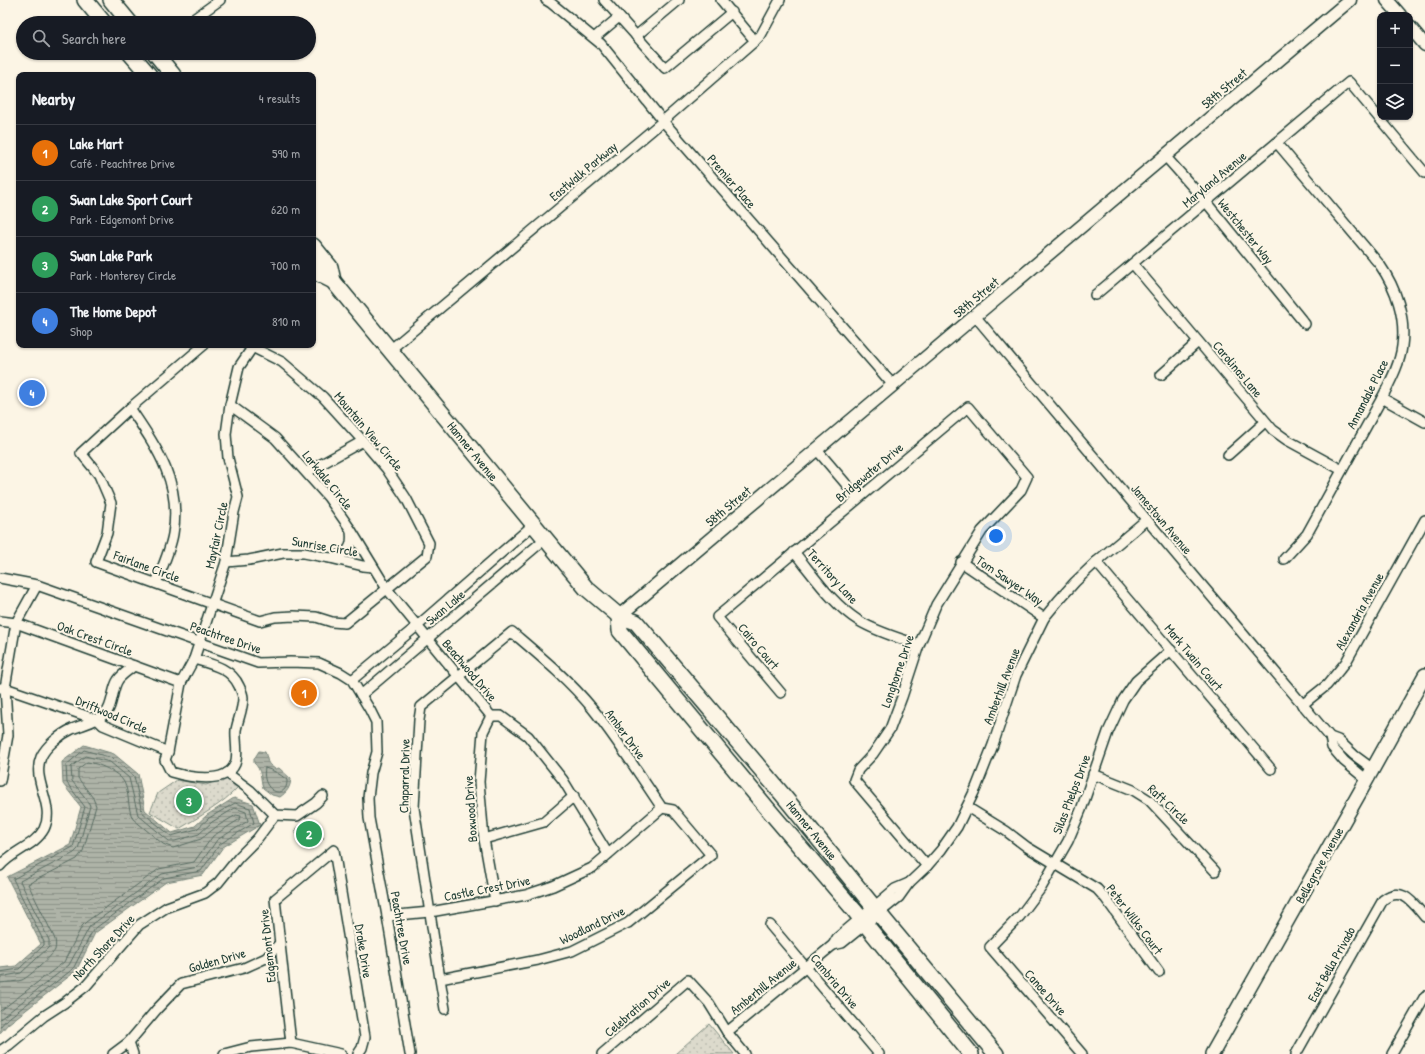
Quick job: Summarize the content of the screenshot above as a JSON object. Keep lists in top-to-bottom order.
{
  "streets": {
    "main road": ["Hamner Avenue", "Bellegrave Avenue"],
    "street": [
      "58th Street",
      "EastWalk Parkway",
      "Maryland Avenue",
      "Premier Place",
      "Westchester Way",
      "Carolinas Lane",
      "Annandale Place",
      "Mountain View Circle",
      "Bridgewater Drive",
      "Larkdale Circle",
      "Jamestown Avenue",
      "Mayfair Circle",
      "Sunrise Circle",
      "Fairlane Circle",
      "Territory Lane",
      "Tom Sawyer Way",
      "Swan Lake",
      "Alexandria Avenue",
      "Peachtree Drive",
      "Oak Crest Circle",
      "Cairo Court",
      "Mark Twain Court",
      "Beachwood Drive",
      "Longhorne Drive",
      "Amberhill Avenue",
      "Driftwood Circle",
      "Amber Drive",
      "Chaparral Drive",
      "Silas Phelps Drive",
      "Raft Circle",
      "Boxwood Drive",
      "Castle Crest Drive",
      "Peter Wilks Court",
      "Woodland Drive",
      "Edgemont Drive",
      "North Shore Drive",
      "Drake Drive",
      "Golden Drive",
      "East Bella Privado",
      "Cambria Drive",
      "Canoe Drive",
      "Celebration Drive"
    ]
  },
  "crossings": [
    ["58th Street", "Premier Place"],
    ["58th Street", "Westchester Way"],
    ["58th Street", "Hamner Avenue"],
    ["58th Street", "Jamestown Avenue"],
    ["EastWalk Parkway", "Premier Place"],
    ["EastWalk Parkway", "Hamner Avenue"],
    ["Maryland Avenue", "Westchester Way"],
    ["Maryland Avenue", "Carolinas Lane"],
    ["Maryland Avenue", "Annandale Place"],
    ["Carolinas Lane", "Annandale Place"],
    ["Mountain View Circle", "Larkdale Circle"],
    ["Mountain View Circle", "Mayfair Circle"],
    ["Mountain View Circle", "Fairlane Circle"],
    ["Mountain View Circle", "Beachwood Drive"],
    ["Hamner Avenue", "Swan Lake"],
    ["Hamner Avenue", "Amberhill Avenue"],
    ["Bridgewater Drive", "Territory Lane"],
    ["Bridgewater Drive", "Cairo Court"],
    ["Bridgewater Drive", "Longhorne Drive"],
    ["Larkdale Circle", "Mayfair Circle"],
    ["Larkdale Circle", "Sunrise Circle"],
    ["Larkdale Circle", "Beachwood Drive"],
    ["Jamestown Avenue", "Alexandria Avenue"],
    ["Jamestown Avenue", "Amberhill Avenue"],
    ["Jamestown Avenue", "Bellegrave Avenue"],
    ["Mayfair Circle", "Sunrise Circle"],
    ["Mayfair Circle", "Fairlane Circle"],
    ["Mayfair Circle", "Peachtree Drive"],
    ["Mayfair Circle", "Oak Crest Circle"],
    ["Mayfair Circle", "Driftwood Circle"],
    ["Territory Lane", "Longhorne Drive"],
    ["Tom Sawyer Way", "Longhorne Drive"],
    ["Tom Sawyer Way", "Amberhill Avenue"],
    ["Swan Lake", "Peachtree Drive"],
    ["Swan Lake", "Beachwood Drive"],
    ["Peachtree Drive", "Castle Crest Drive"],
    ["Mark Twain Court", "Amberhill Avenue"],
    ["Mark Twain Court", "Silas Phelps Drive"],
    ["Beachwood Drive", "Chaparral Drive"],
    ["Beachwood Drive", "Boxwood Drive"],
    ["Beachwood Drive", "Castle Crest Drive"],
    ["Longhorne Drive", "Amberhill Avenue"],
    ["Amberhill Avenue", "Peter Wilks Court"],
    ["Amberhill Avenue", "Cambria Drive"],
    ["Amberhill Avenue", "Celebration Drive"],
    ["Amber Drive", "Chaparral Drive"],
    ["Amber Drive", "Castle Crest Drive"],
    ["Amber Drive", "Woodland Drive"],
    ["Chaparral Drive", "Castle Crest Drive"],
    ["Chaparral Drive", "Woodland Drive"],
    ["Silas Phelps Drive", "Raft Circle"],
    ["Silas Phelps Drive", "Peter Wilks Court"],
    ["Silas Phelps Drive", "Canoe Drive"],
    ["Boxwood Drive", "Castle Crest Drive"],
    ["Edgemont Drive", "Drake Drive"],
    ["Edgemont Drive", "Golden Drive"]
  ],
  "page": {
    "map_buttons": ["+", "−"],
    "search": "Search here",
    "heading": ["Nearby", "4 results"],
    "list": [
      {
        "mark": "1",
        "name": "Lake Mart",
        "note": "Café · Peachtree Drive",
        "value": "590 m"
      },
      {
        "mark": "2",
        "name": "Swan Lake Sport Court",
        "note": "Park · Edgemont Drive",
        "value": "620 m"
      },
      {
        "mark": "3",
        "name": "Swan Lake Park",
        "note": "Park · Monterey Circle",
        "value": "700 m"
      },
      {
        "mark": "4",
        "name": "The Home Depot",
        "note": "Shop",
        "value": "810 m"
      }
    ],
    "pins": [
      "4",
      "1",
      "3",
      "2"
    ]
  }
}
